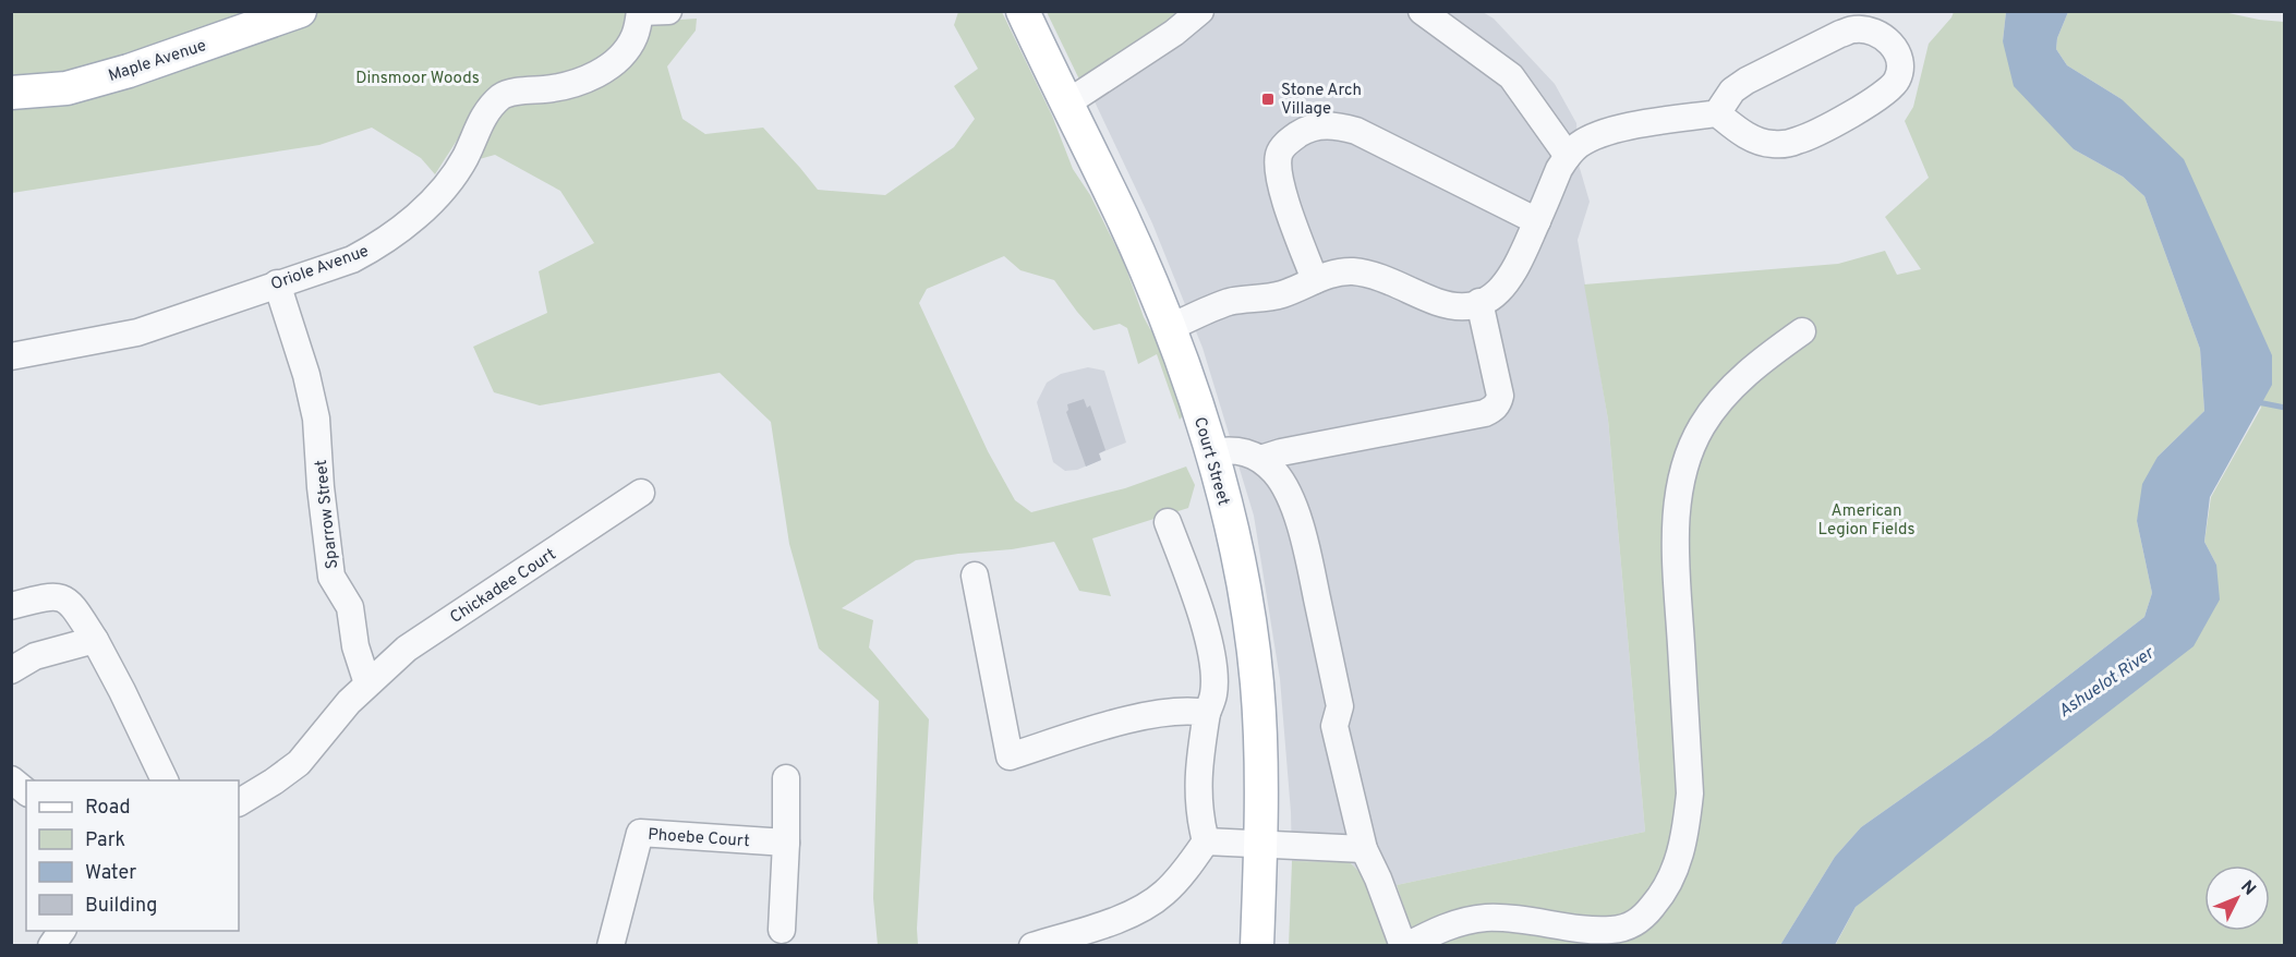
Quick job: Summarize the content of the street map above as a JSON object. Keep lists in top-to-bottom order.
{
  "streets": {
    "main road": ["Maple Avenue", "Court Street"],
    "street": [
      "Oriole Avenue",
      "Sparrow Street",
      "Chickadee Court",
      "Phoebe Court"
    ]
  },
  "crossings": [
    ["Oriole Avenue", "Sparrow Street"],
    ["Sparrow Street", "Chickadee Court"]
  ],
  "water": ["Ashuelot River"],
  "parks": ["Dinsmoor Woods", "American Legion Fields"],
  "places": {
    "transit": ["Stone Arch Village"]
  },
  "legend": [
    "Road",
    "Park",
    "Water",
    "Building"
  ],
  "north": "top right"
}
